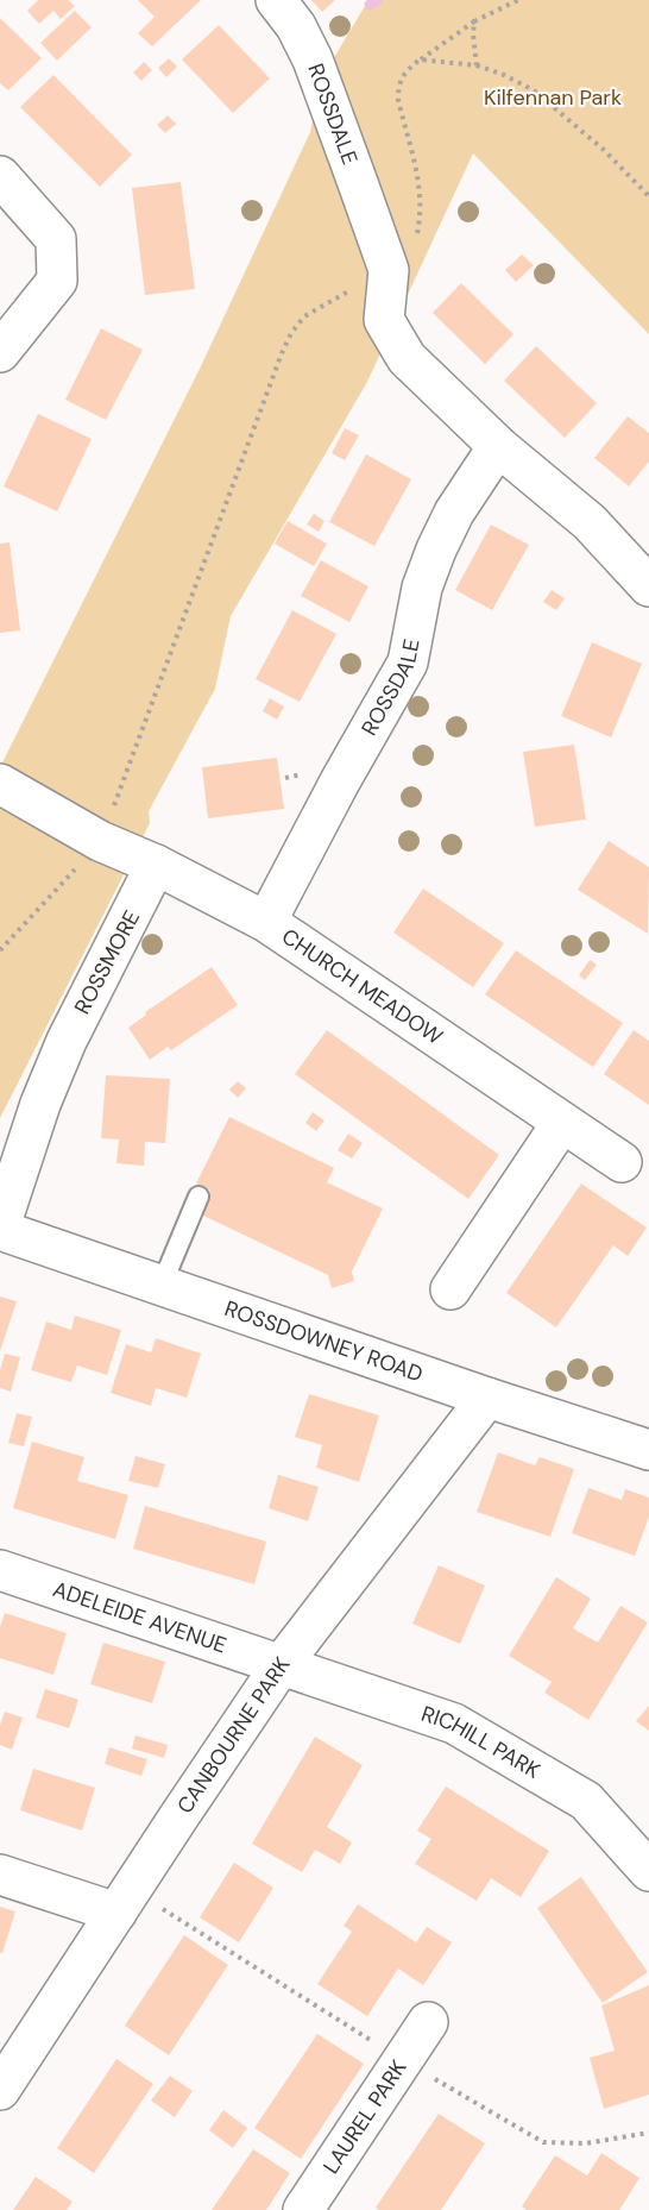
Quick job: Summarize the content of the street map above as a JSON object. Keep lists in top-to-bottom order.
{
  "streets": {
    "street": [
      "ROSSDALE",
      "ROSSMORE",
      "CHURCH MEADOW",
      "ROSSDOWNEY ROAD",
      "ADELEIDE AVENUE",
      "CANBOURNE PARK",
      "RICHILL PARK",
      "LAUREL PARK"
    ]
  },
  "crossings": [
    ["ROSSDALE", "CHURCH MEADOW"],
    ["ROSSMORE", "CHURCH MEADOW"],
    ["ROSSMORE", "ROSSDOWNEY ROAD"],
    ["ROSSDOWNEY ROAD", "CANBOURNE PARK"],
    ["ADELEIDE AVENUE", "CANBOURNE PARK"],
    ["ADELEIDE AVENUE", "RICHILL PARK"],
    ["CANBOURNE PARK", "RICHILL PARK"]
  ],
  "parks": ["Kilfennan Park"]
}
